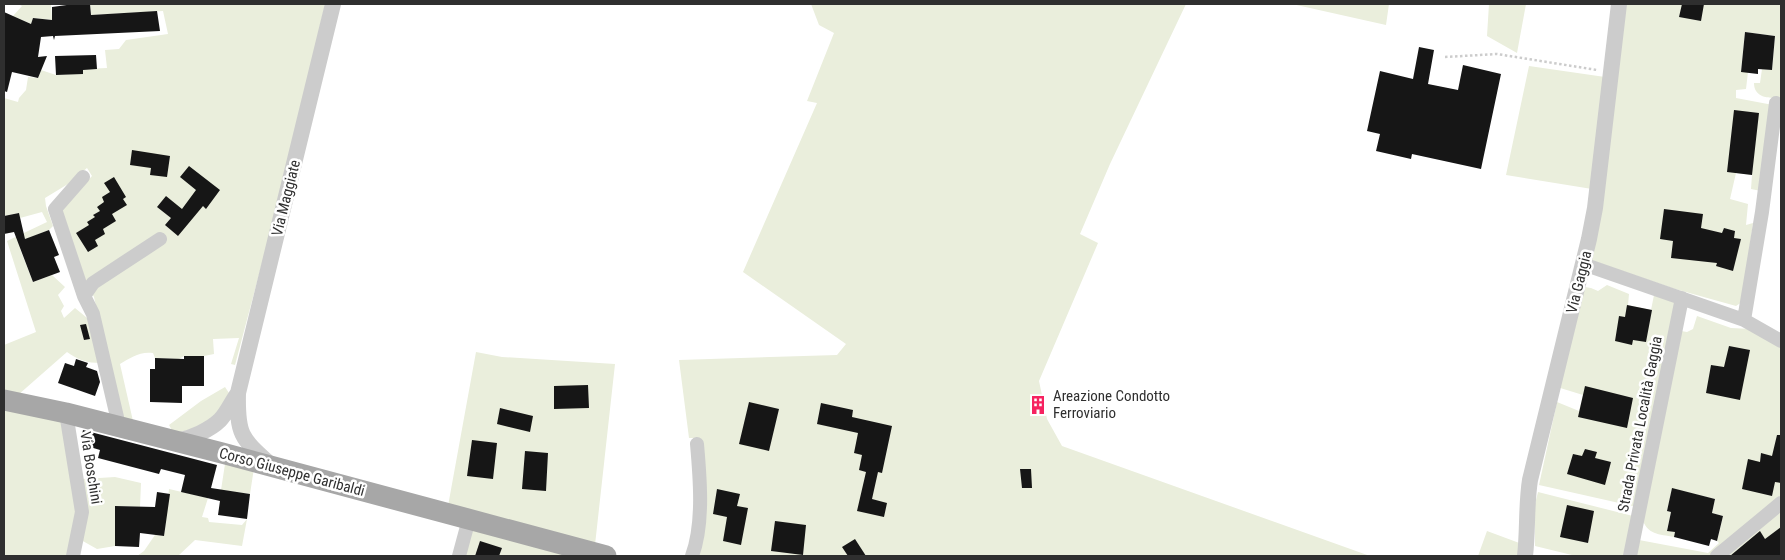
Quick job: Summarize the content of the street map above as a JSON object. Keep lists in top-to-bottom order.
{
  "streets": {
    "main road": ["Corso Giuseppe Garibaldi"],
    "street": [
      "Via Maggiate",
      "Via Gaggia",
      "Strada Privata Località Gaggia",
      "Via Boschini"
    ]
  },
  "crossings": [
    ["Via Maggiate", "Corso Giuseppe Garibaldi"],
    ["Via Boschini", "Corso Giuseppe Garibaldi"]
  ],
  "places": {
    "building": ["Areazione Condotto Ferroviario"]
  }
}
